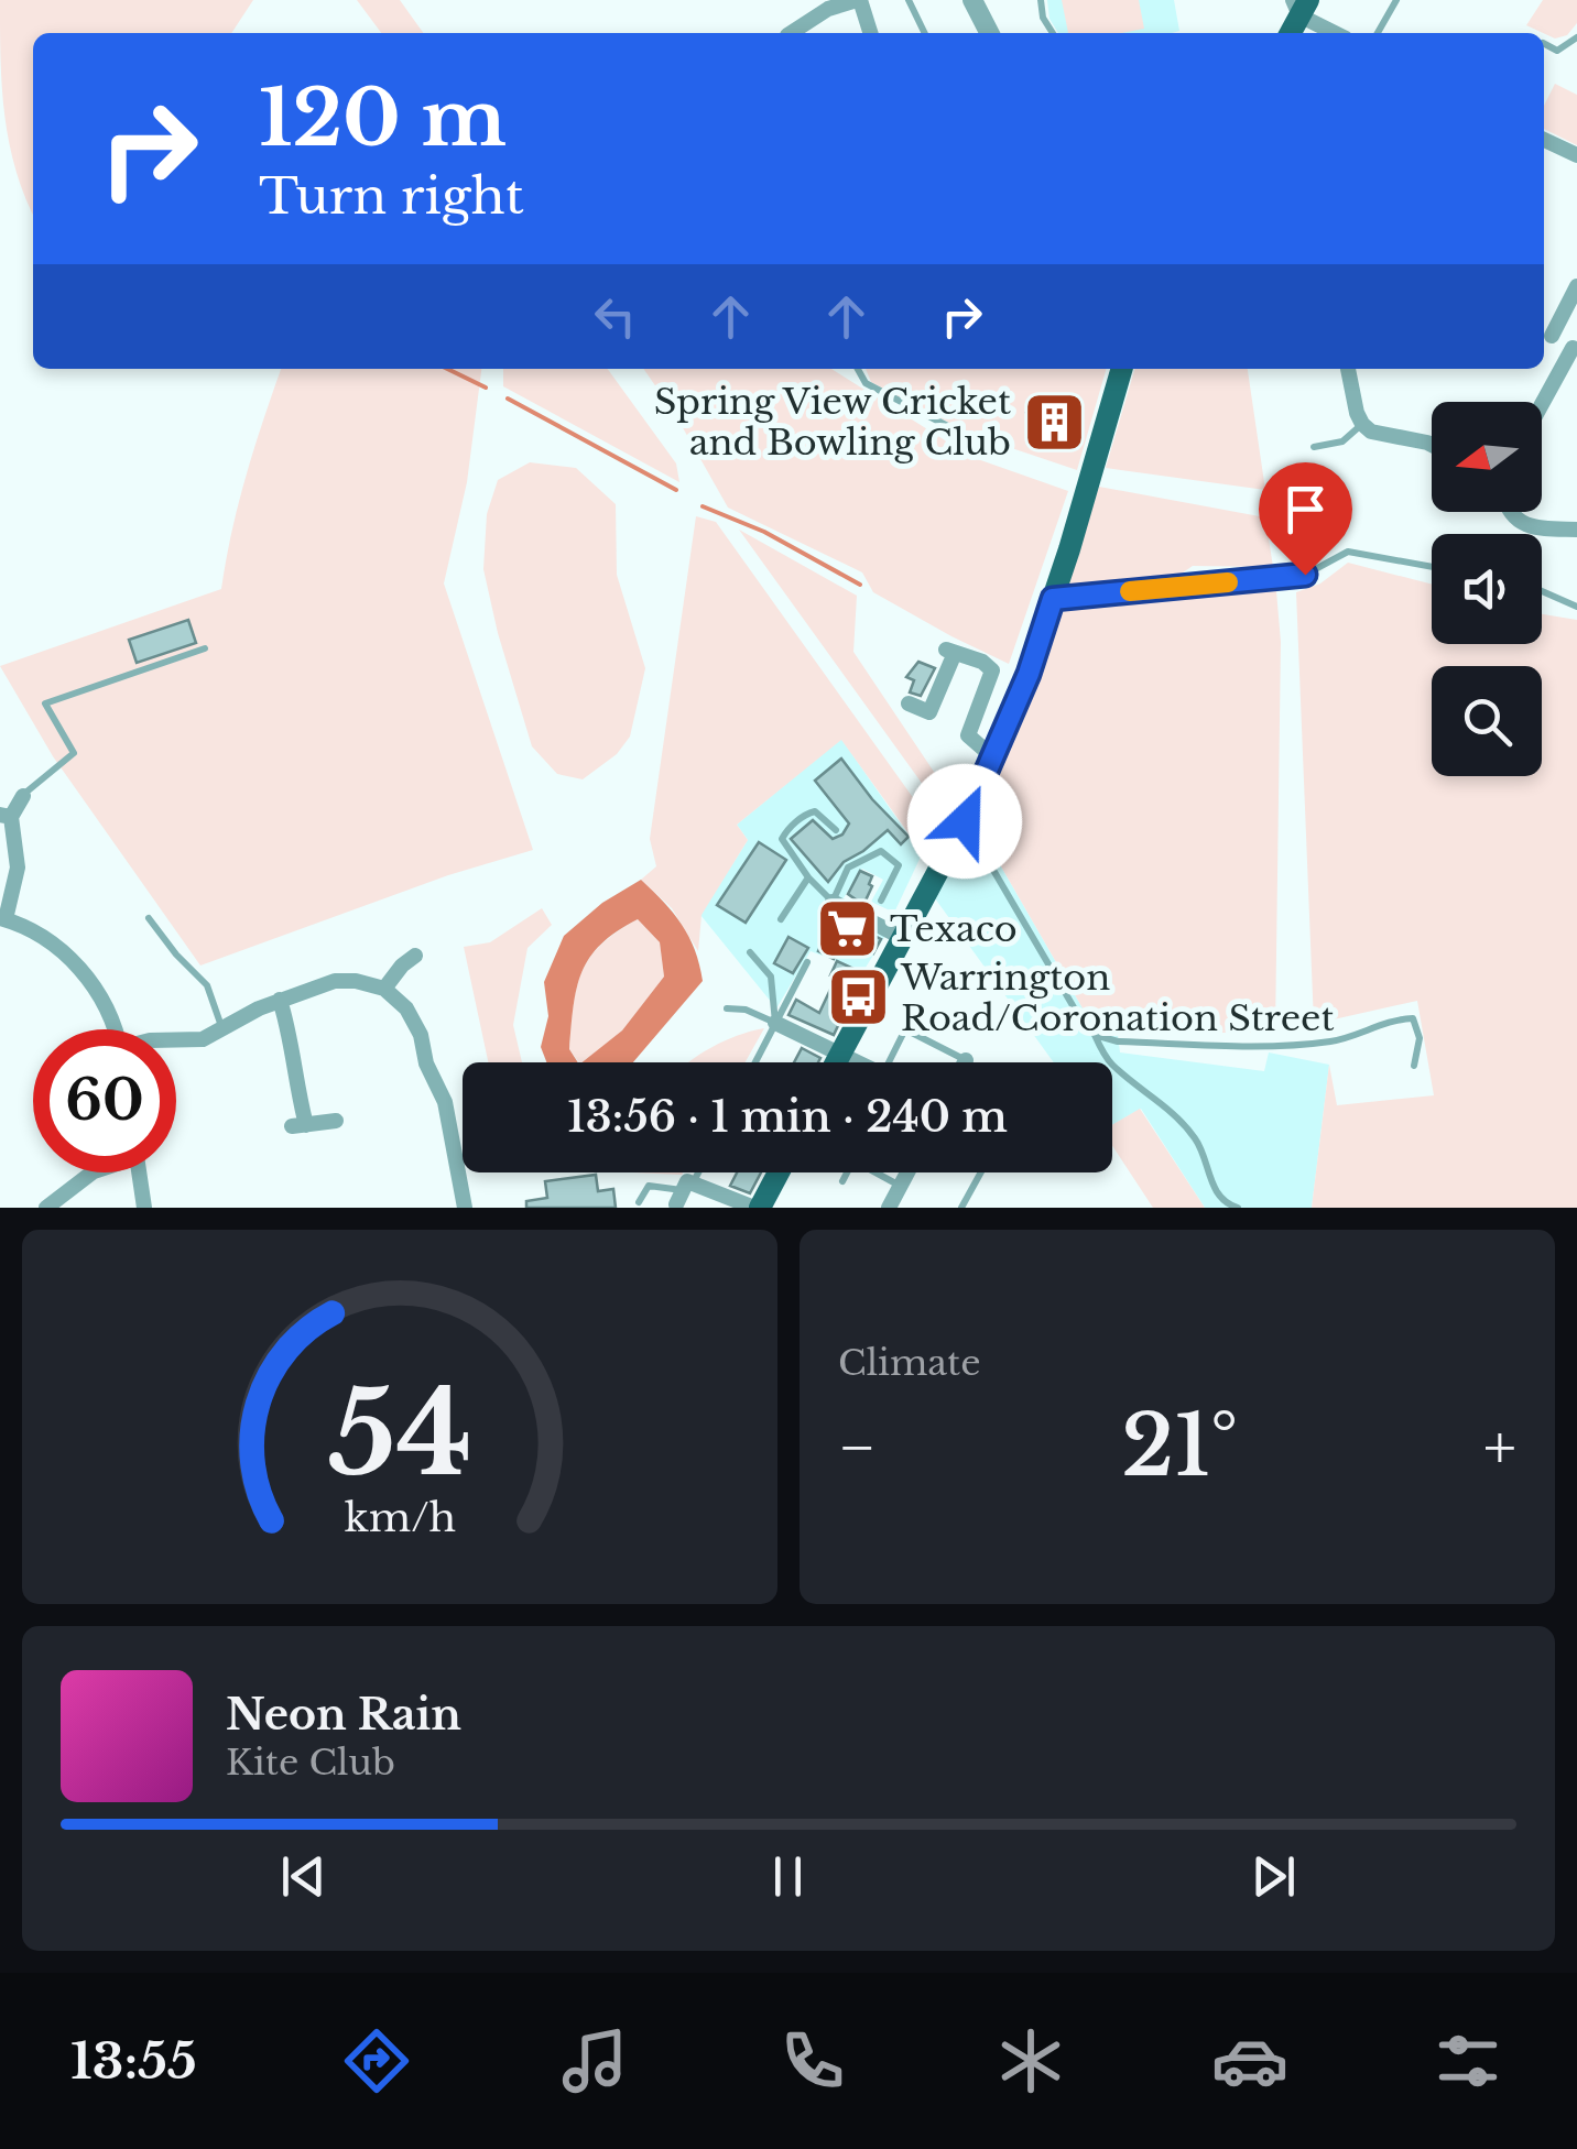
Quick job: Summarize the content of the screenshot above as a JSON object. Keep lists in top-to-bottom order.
{
  "places": {
    "building": ["Spring View Cricket and Bowling Club"],
    "supermarket": ["Texaco"],
    "bus stop": ["Warrington Road/Coronation Street"]
  },
  "north": "left",
  "page": {
    "turn": ["120 m", "Turn right"],
    "limit": "60",
    "trip": "13:56 · 1 min · 240 m",
    "tile": "Climate",
    "heat": ["−", "21°", "+"],
    "song": ["Neon Rain", "Kite Club"],
    "tabs": "13:55",
    "gauge": ["54", "km/h"]
  }
}
